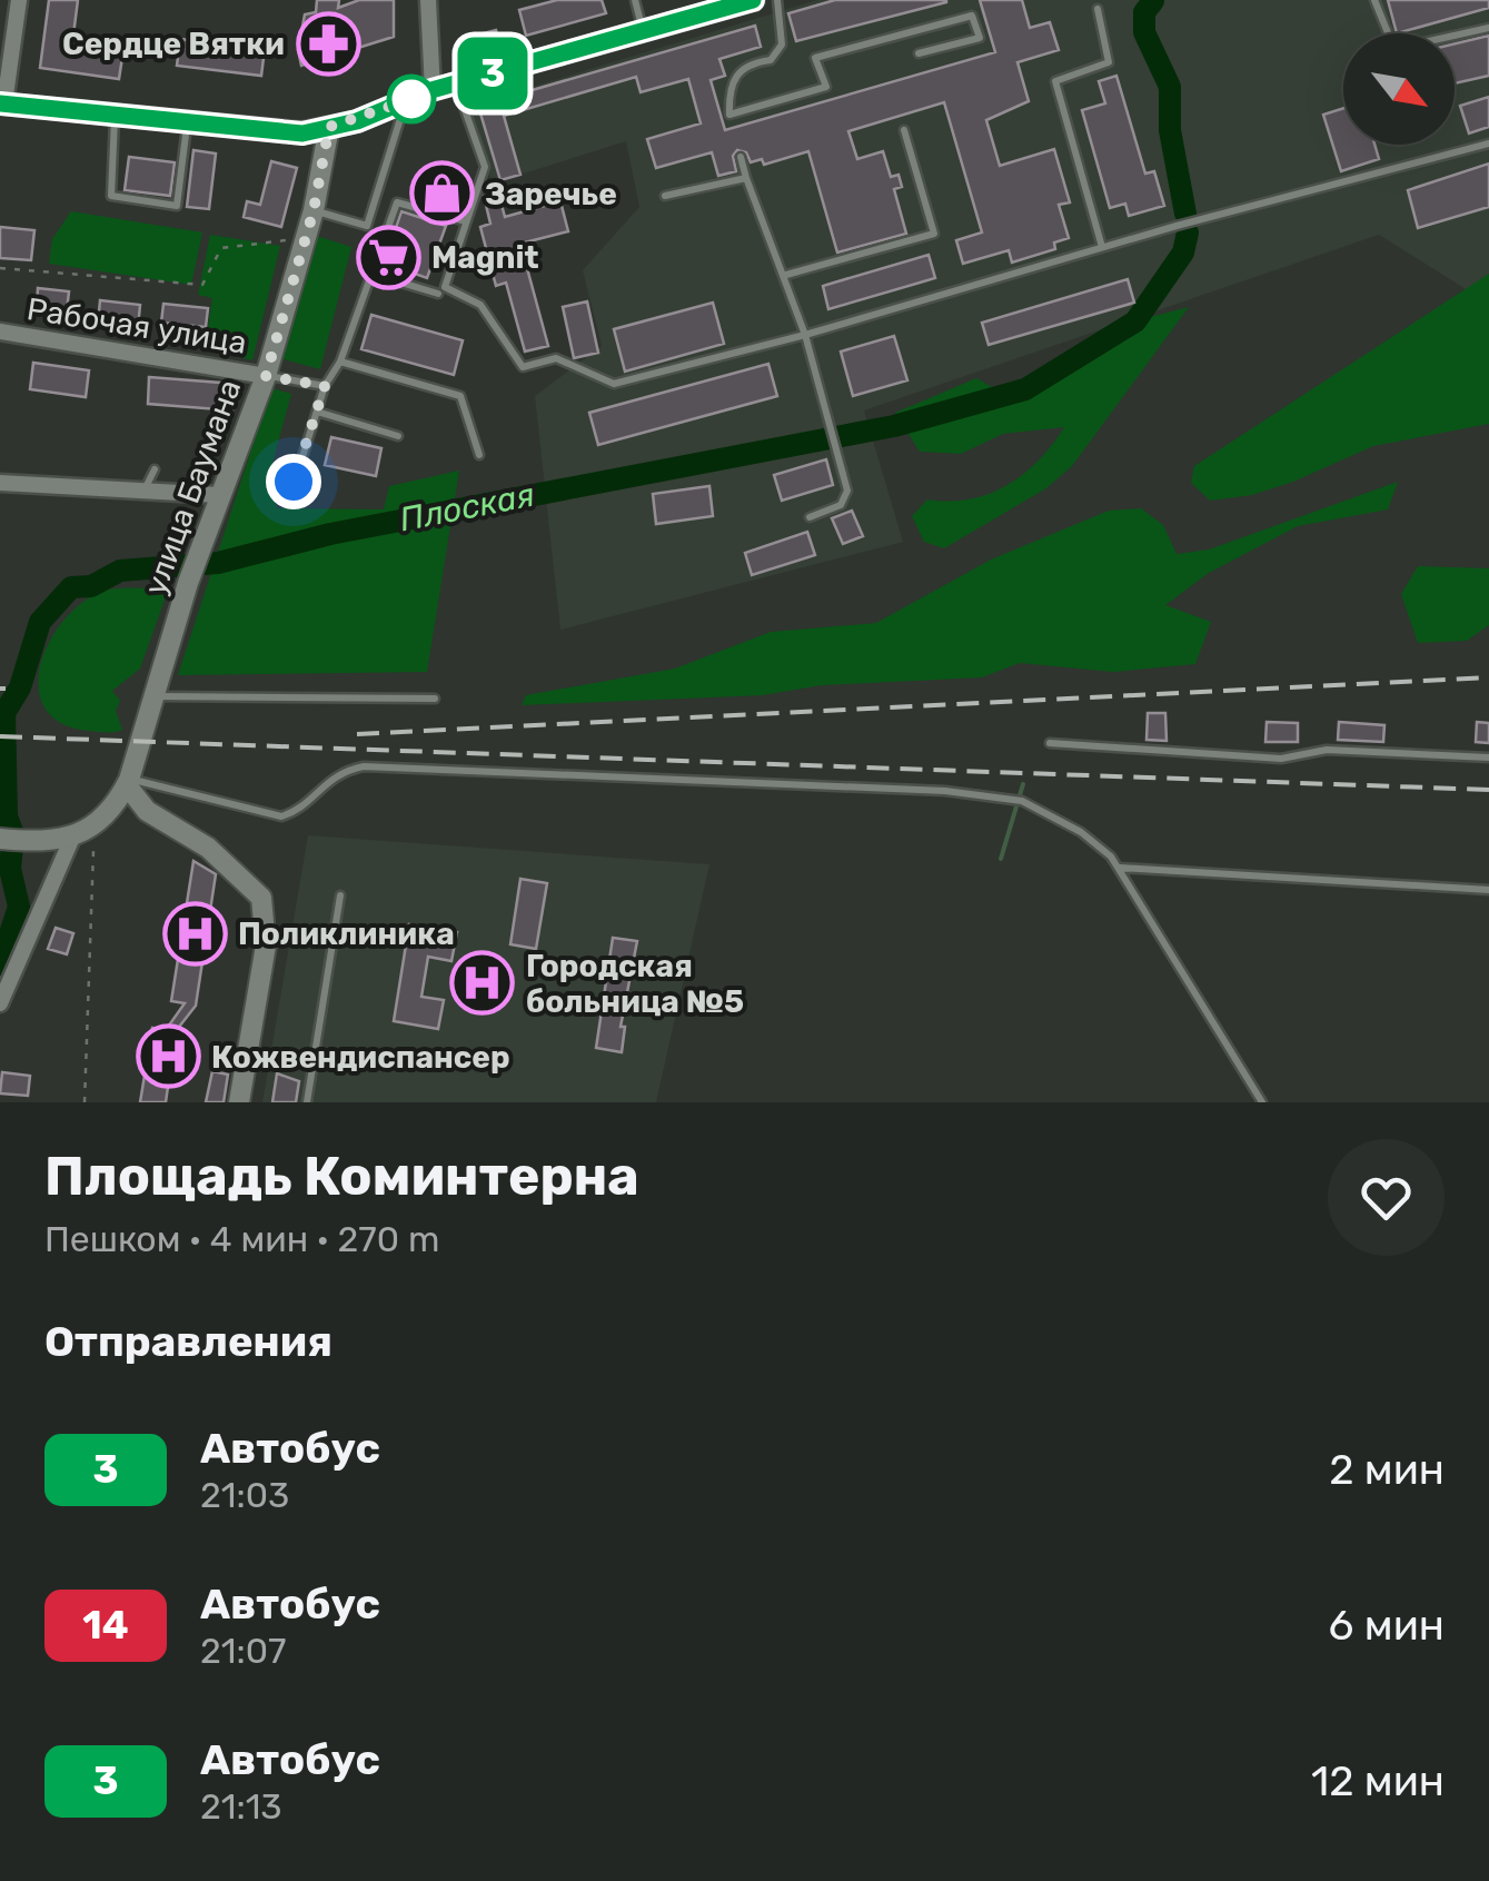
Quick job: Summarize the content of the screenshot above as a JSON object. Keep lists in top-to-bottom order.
{
  "streets": {
    "main road": ["улица Баумана"],
    "street": ["Рабочая улица"]
  },
  "crossings": [
    ["Рабочая улица", "улица Баумана"]
  ],
  "water": ["Плоская"],
  "places": {
    "pharmacy": ["Сердце Вятки"],
    "shop": ["Заречье"],
    "supermarket": ["Magnit"],
    "hospital": ["Поликлиника", "Городская больница №5", "Кожвендиспансер"]
  },
  "lines": ["bus line 3"],
  "north": "bottom right",
  "page": {
    "on_map": "3",
    "heading": [
      ["Площадь Коминтерна", "Пешком · 4 мин · 270 m"],
      "Отправления"
    ],
    "list": [
      {
        "mark": "3",
        "name": "Автобус",
        "note": "21:03",
        "value": "2 мин"
      },
      {
        "mark": "14",
        "name": "Автобус",
        "note": "21:07",
        "value": "6 мин"
      },
      {
        "mark": "3",
        "name": "Автобус",
        "note": "21:13",
        "value": "12 мин"
      }
    ]
  }
}
